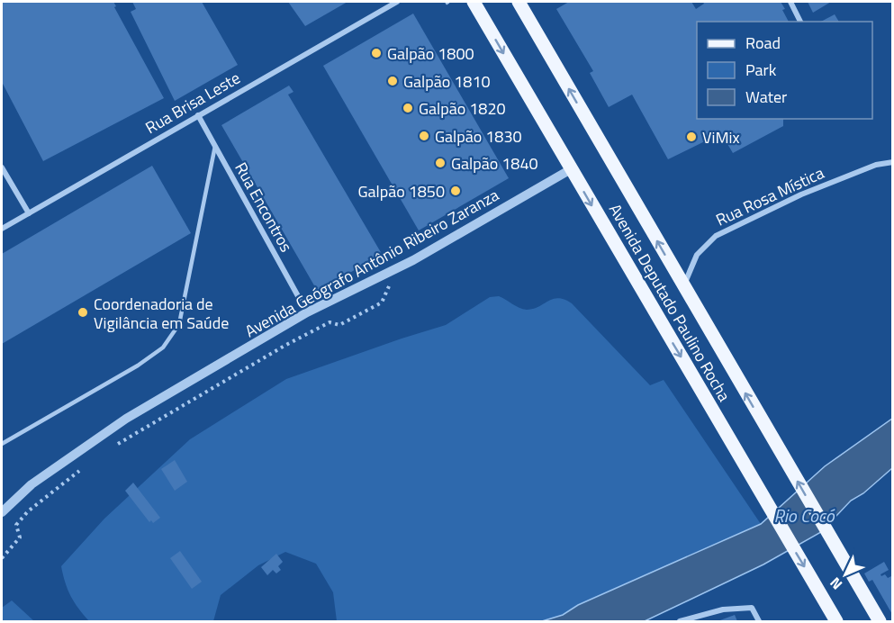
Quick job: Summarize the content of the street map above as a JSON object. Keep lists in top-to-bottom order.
{
  "streets": {
    "main road": ["Avenida Deputado Paulino Rocha"],
    "street": [
      "Rua Brisa Leste",
      "Rua Rosa Mística",
      "Rua Encontros",
      "Avenida Geógrafo Antônio Ribeiro Zaranza"
    ]
  },
  "crossings": [
    ["Rua Brisa Leste", "Rua Encontros"],
    ["Rua Rosa Mística", "Avenida Deputado Paulino Rocha"],
    ["Rua Encontros", "Avenida Geógrafo Antônio Ribeiro Zaranza"],
    ["Avenida Geógrafo Antônio Ribeiro Zaranza", "Avenida Deputado Paulino Rocha"]
  ],
  "water": ["Rio Cocó"],
  "places": [
    "Galpão 1800",
    "Galpão 1810",
    "Galpão 1820",
    "Galpão 1830",
    "ViMix",
    "Galpão 1840",
    "Galpão 1850",
    "Coordenadoria de Vigilância em Saúde"
  ],
  "legend": ["Road", "Park", "Water"],
  "north": "bottom left"
}
